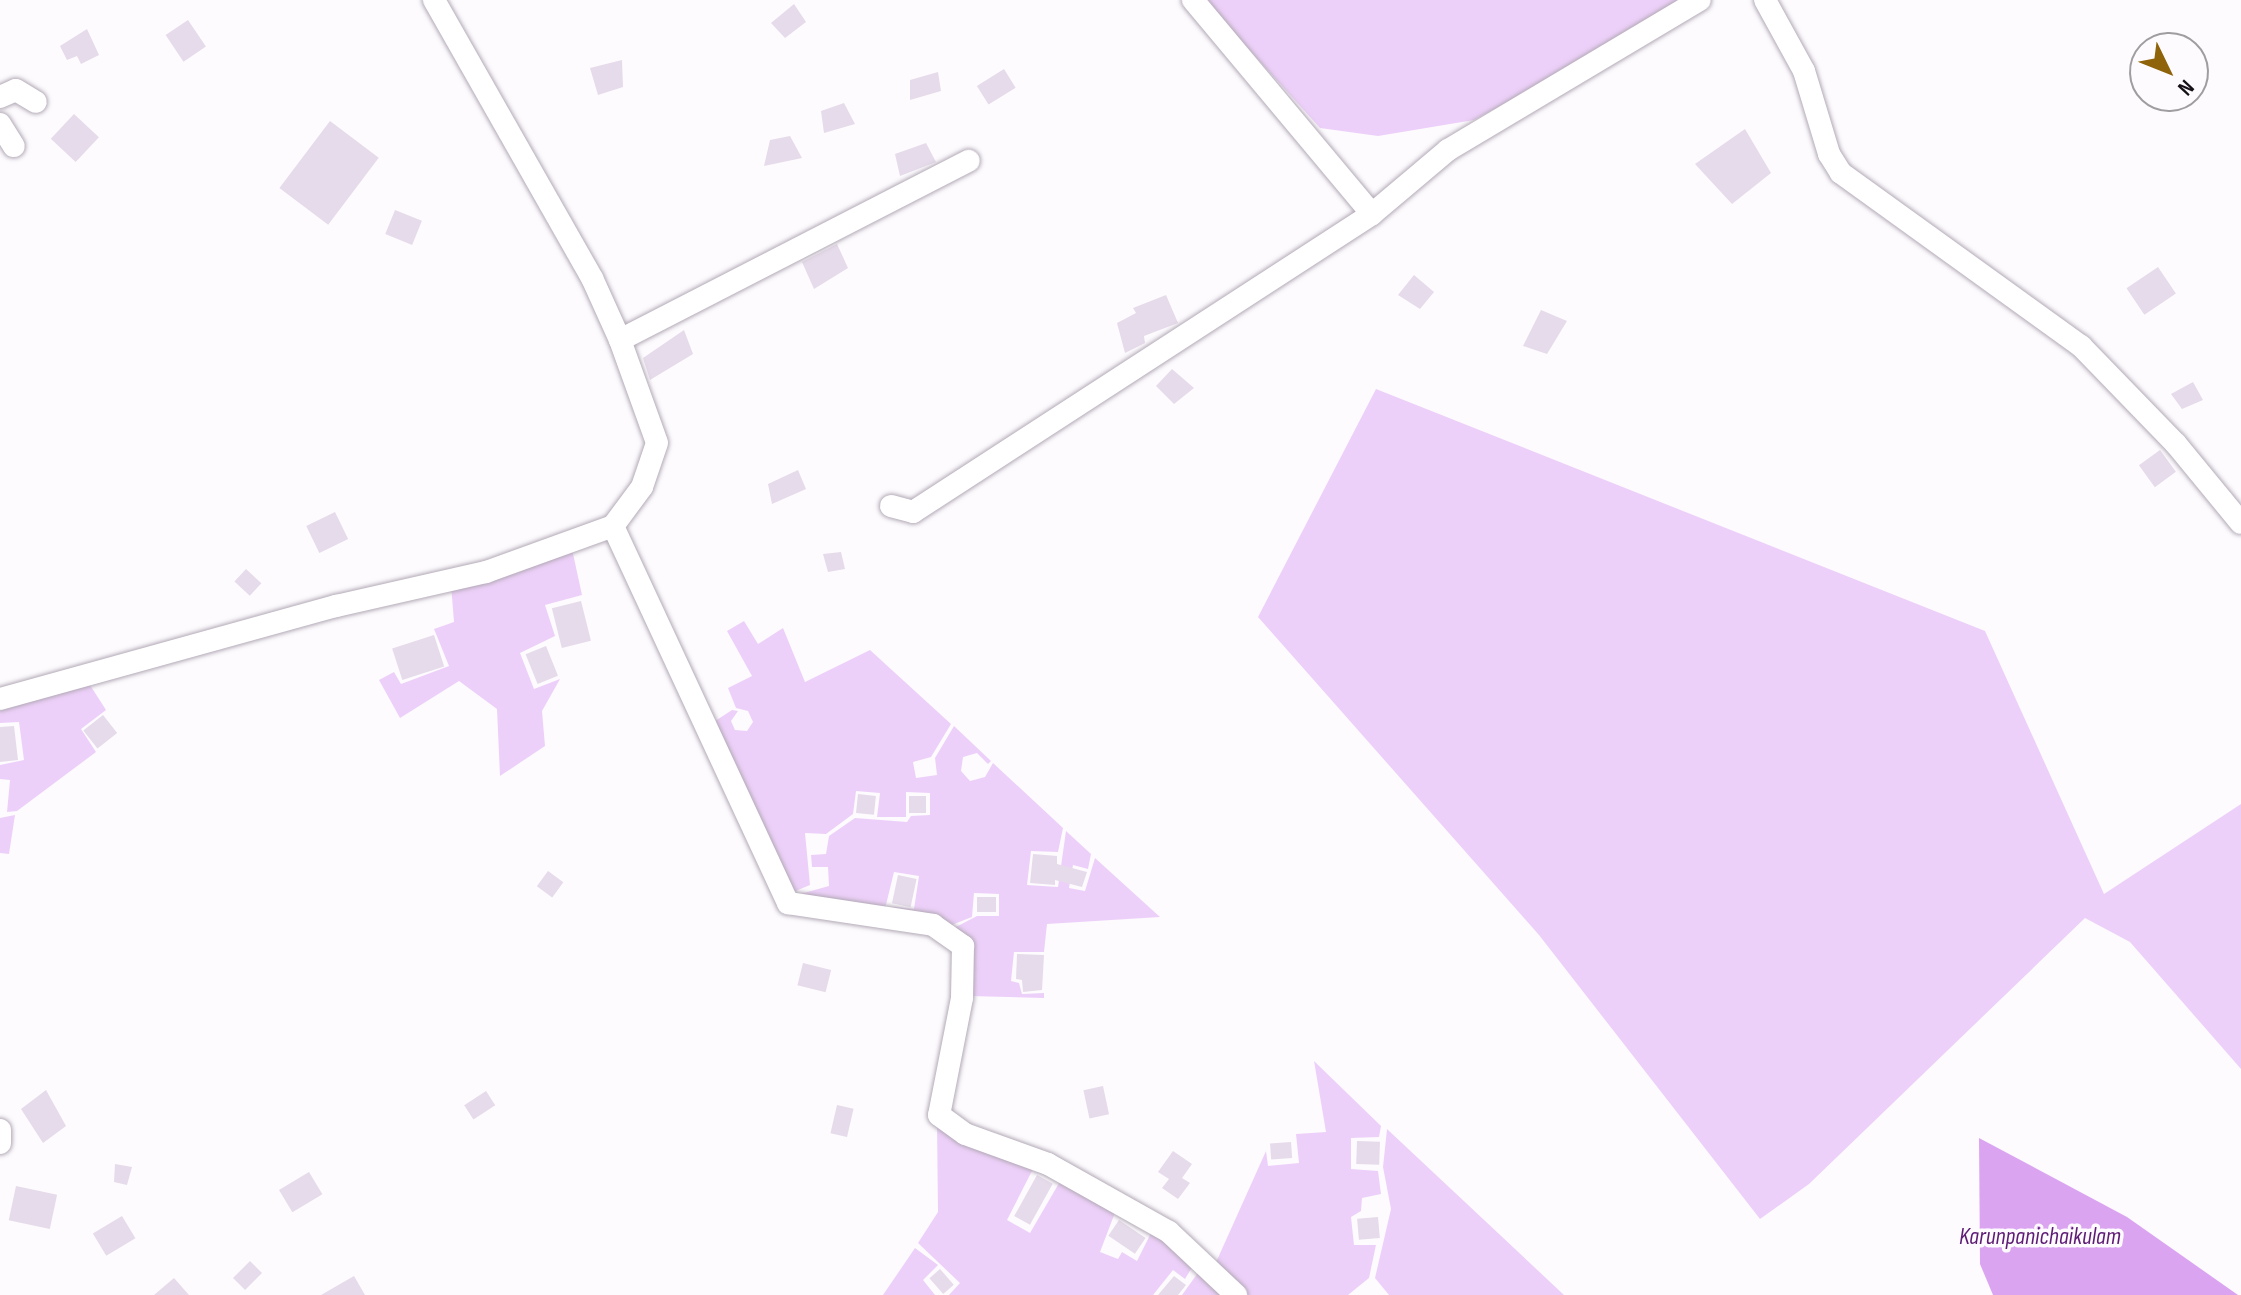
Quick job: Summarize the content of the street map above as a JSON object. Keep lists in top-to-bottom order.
{
  "water": ["Karunpanichaikulam"],
  "north": "bottom right"
}
